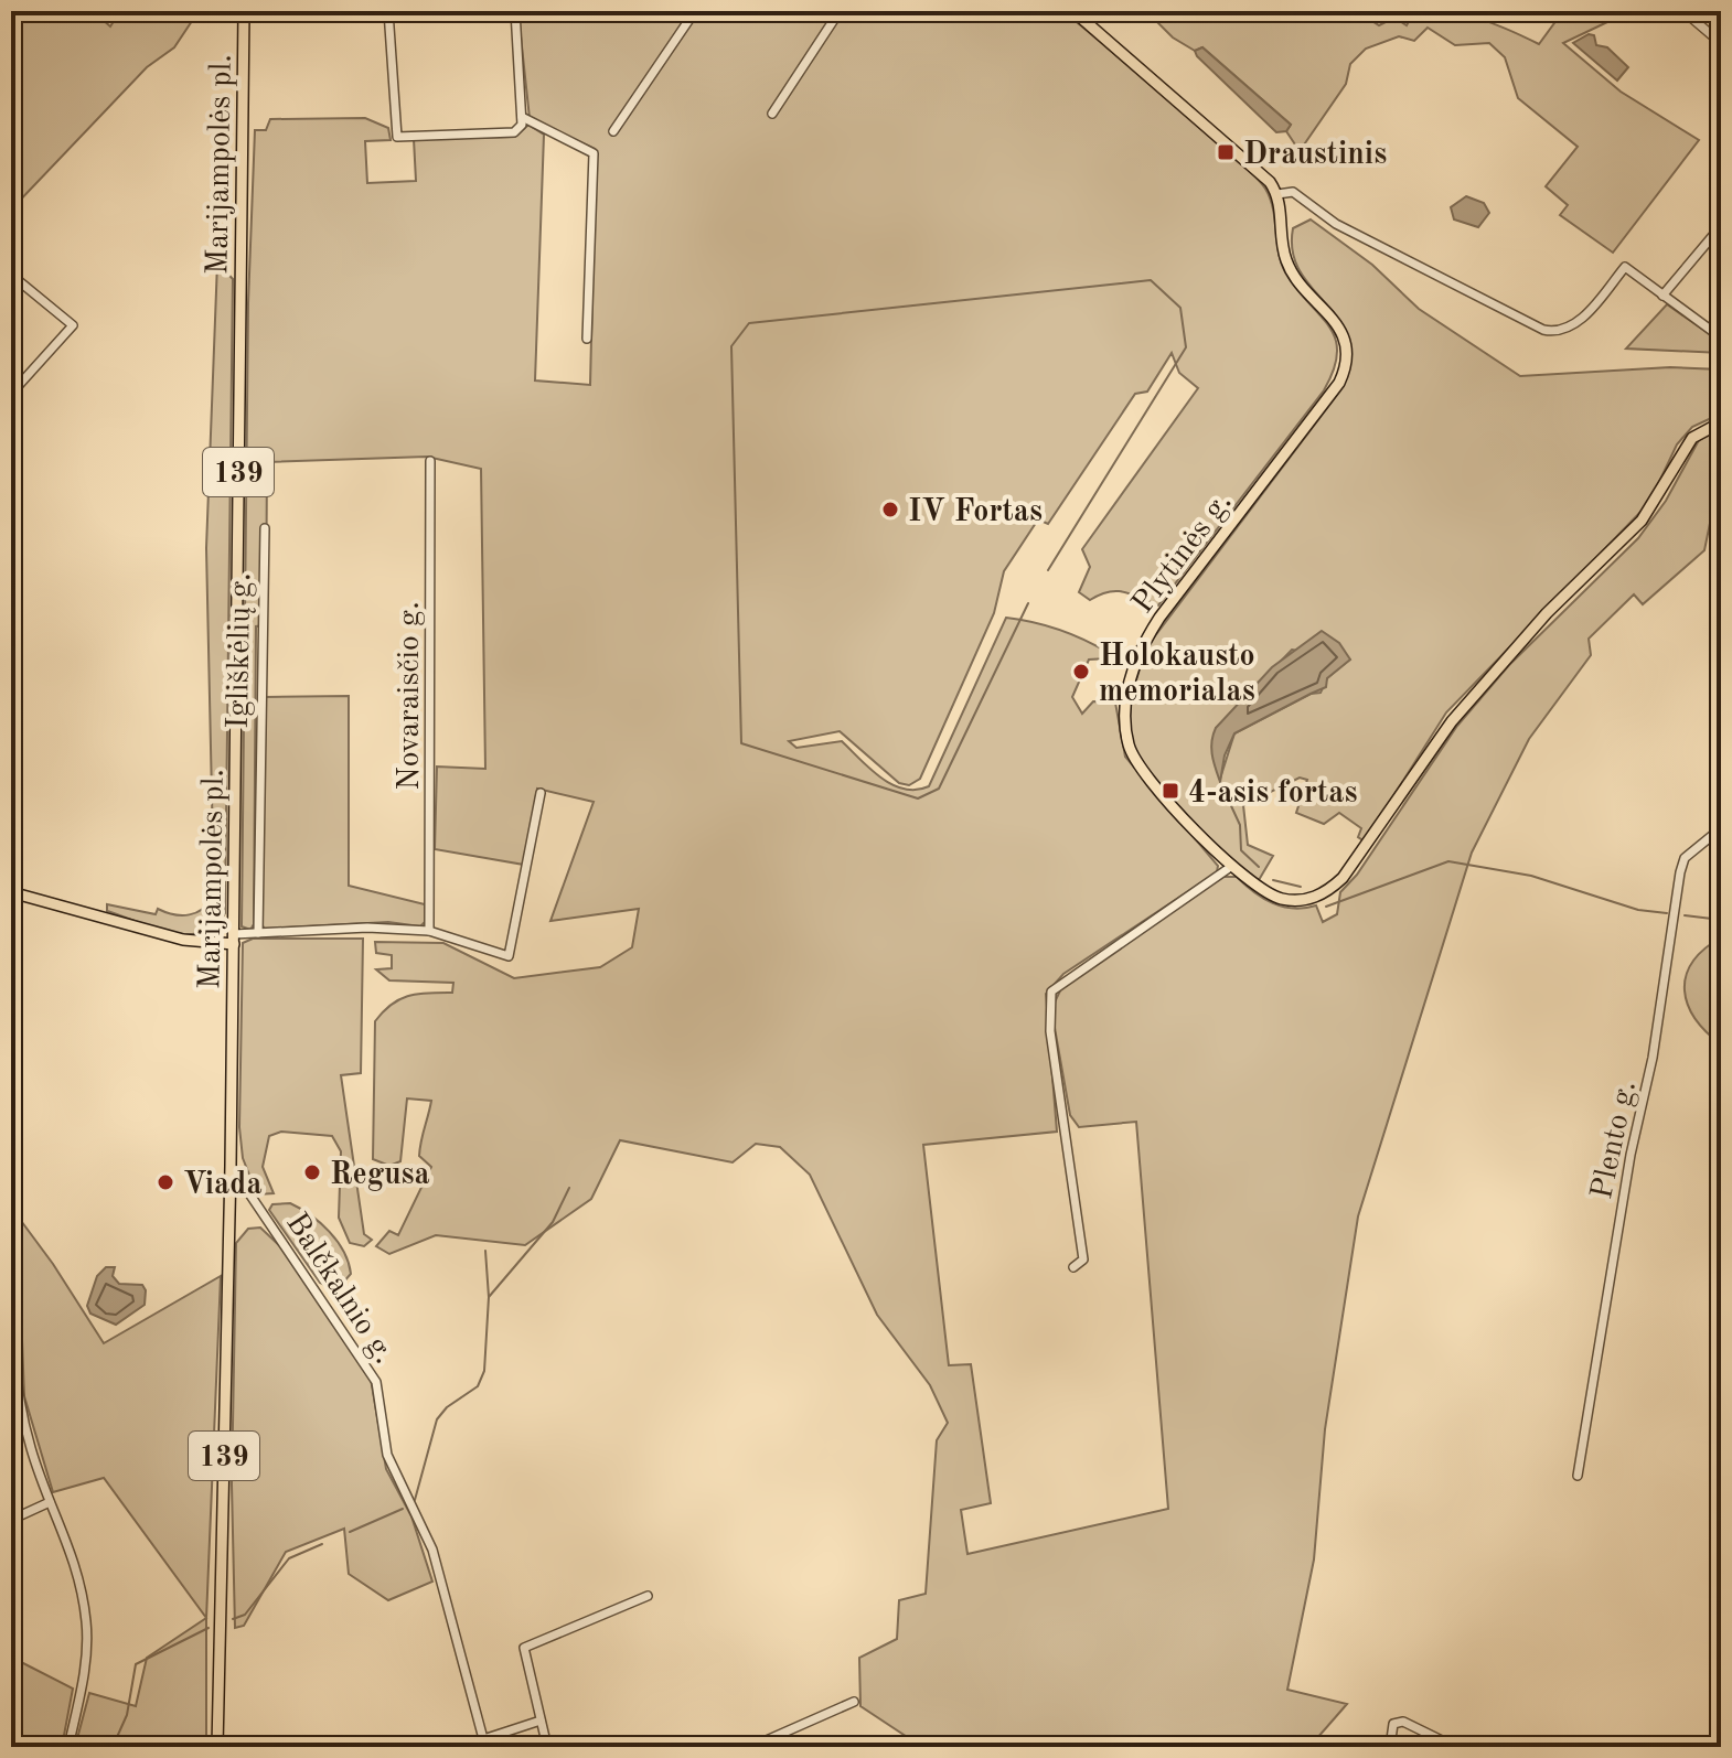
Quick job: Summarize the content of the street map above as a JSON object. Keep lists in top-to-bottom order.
{
  "streets": {
    "main road": ["Marijampolės pl.", "139", "Plytinės g."],
    "street": [
      "Igliškėlių g.",
      "Novaraisčio g.",
      "Plento g.",
      "Balčkalnio g."
    ]
  },
  "crossings": [
    ["Marijampolės pl.", "Balčkalnio g."]
  ],
  "places": {
    "transit": ["Draustinis", "4-asis fortas"],
    "other": [
      "IV Fortas",
      "Holokausto memorialas",
      "Regusa",
      "Viada"
    ]
  }
}
